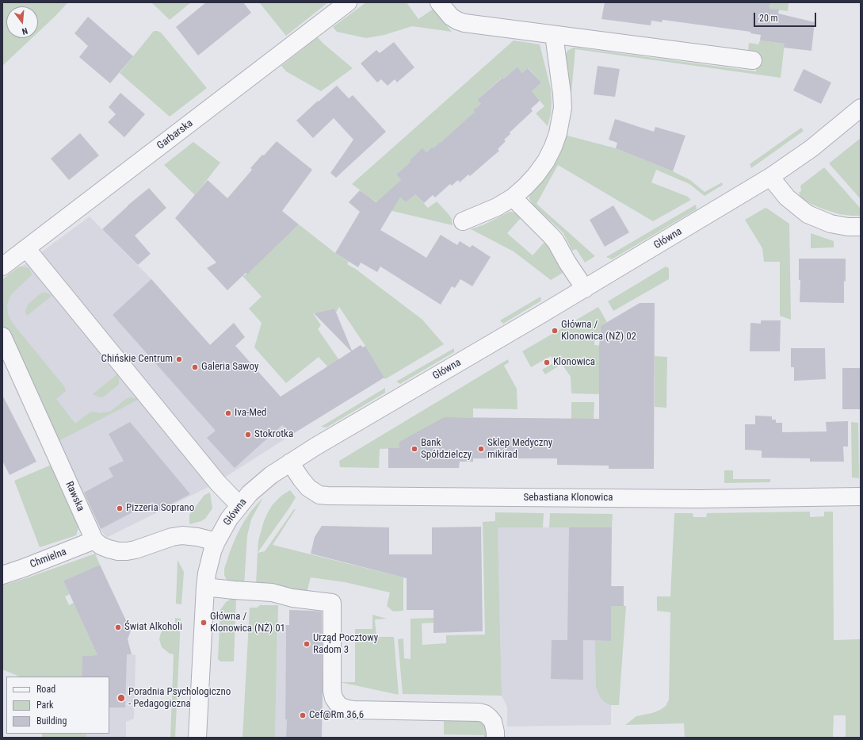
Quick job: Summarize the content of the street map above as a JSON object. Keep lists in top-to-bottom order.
{
  "streets": {
    "street": [
      "Garbarska",
      "Główna",
      "Rawska",
      "Sebastiana Klonowica",
      "Chmielna"
    ]
  },
  "crossings": [
    ["Główna", "Sebastiana Klonowica"],
    ["Rawska", "Chmielna"]
  ],
  "places": [
    "Główna / Klonowica (NŻ) 02",
    "Chińskie Centrum",
    "Klonowica",
    "Galeria Sawoy",
    "Iva-Med",
    "Stokrotka",
    "Bank Spółdzielczy",
    "Sklep Medyczny mikirad",
    "Pizzeria Soprano",
    "Główna / Klonowica (NŻ) 01",
    "Świat Alkoholi",
    "Urząd Pocztowy Radom 3",
    "Poradnia Psychologiczno - Pedagogiczna",
    "Cef@Rm 36,6"
  ],
  "legend": ["Road", "Park", "Building"],
  "scale_bar": "20 m",
  "north": "bottom"
}
